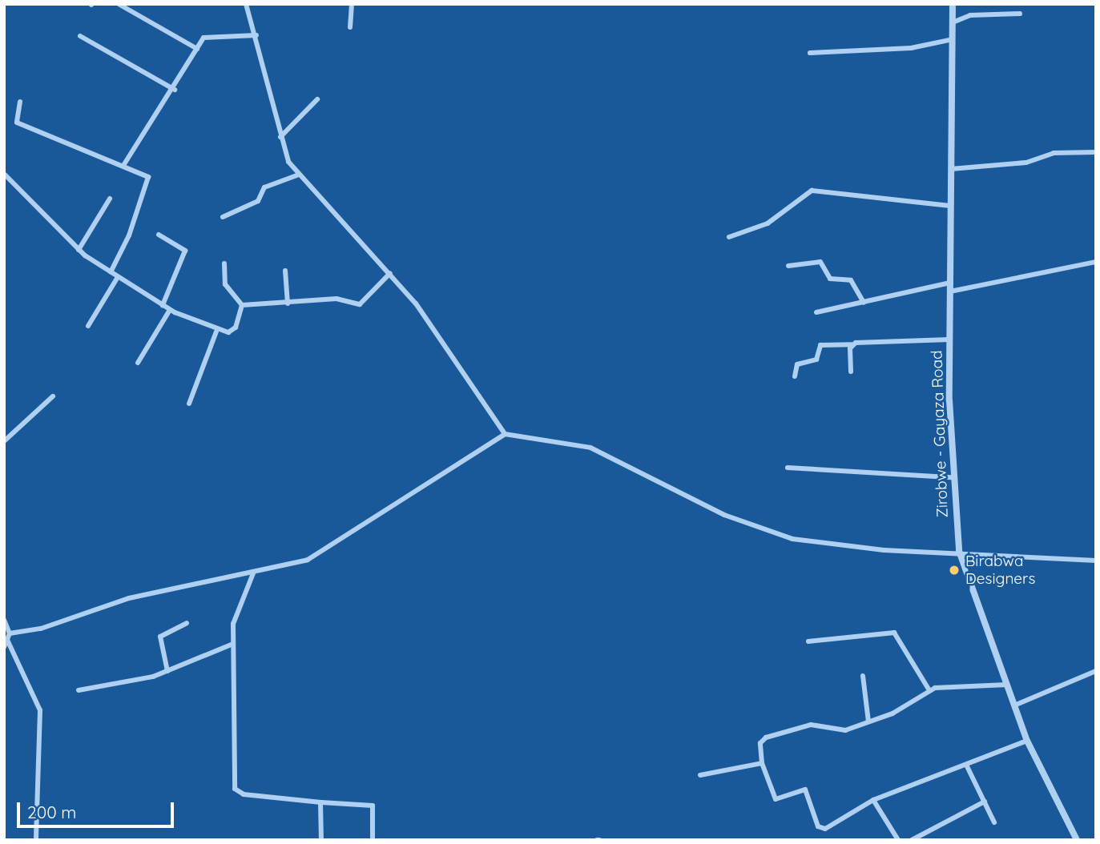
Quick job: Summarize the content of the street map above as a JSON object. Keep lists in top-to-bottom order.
{
  "streets": {
    "street": ["Zirobwe - Gayaza Road"]
  },
  "places": ["Birabwa Designers"],
  "scale_bar": "200 m"
}
